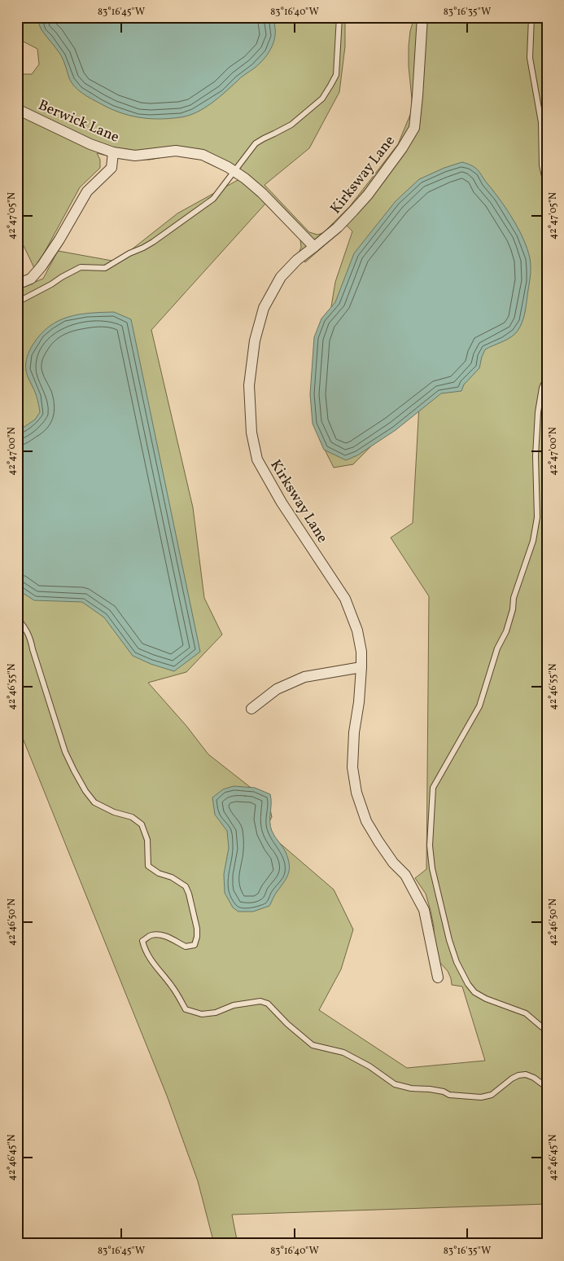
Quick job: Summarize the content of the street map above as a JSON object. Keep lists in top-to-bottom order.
{
  "streets": {
    "street": ["Berwick Lane", "Kirksway Lane"]
  },
  "crossings": [
    ["Berwick Lane", "Kirksway Lane"]
  ],
  "coordinates": [
    "83°16'45\"W",
    "83°16'40\"W",
    "83°16'35\"W",
    "42°47'05\"N",
    "42°47'00\"N",
    "42°46'55\"N",
    "42°46'50\"N",
    "42°46'45\"N"
  ]
}
